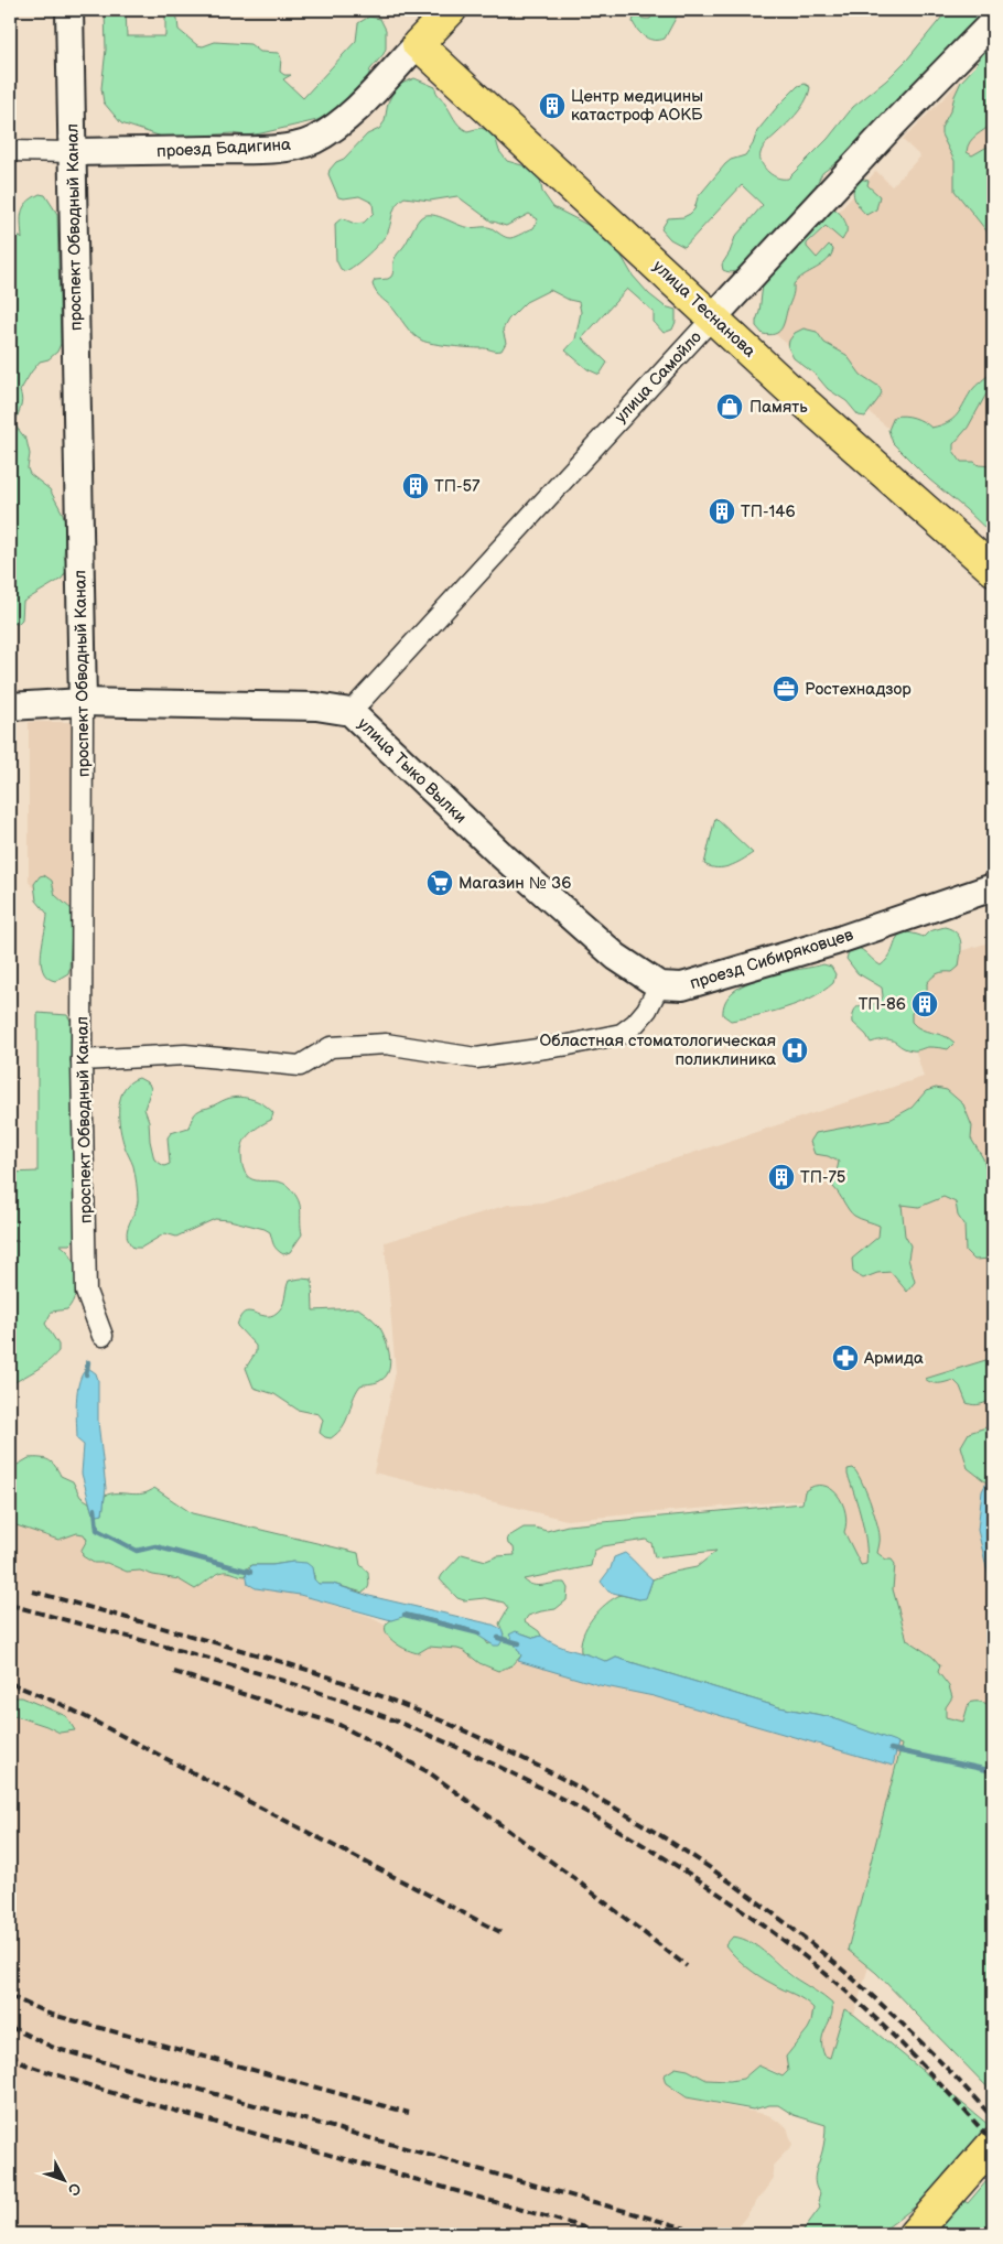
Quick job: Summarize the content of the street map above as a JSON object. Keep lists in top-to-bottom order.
{
  "streets": {
    "main road": ["проезд Бадигина", "улица Теснанова"],
    "street": [
      "проспект Обводный Канал",
      "улица Самойло",
      "улица Тыко Вылки",
      "проезд Сибиряковцев"
    ]
  },
  "crossings": [
    ["проезд Бадигина", "проспект Обводный Канал"],
    ["проезд Бадигина", "улица Теснанова"],
    ["проспект Обводный Канал", "улица Тыко Вылки"],
    ["улица Теснанова", "улица Самойло"],
    ["улица Самойло", "улица Тыко Вылки"],
    ["улица Тыко Вылки", "проезд Сибиряковцев"]
  ],
  "places": {
    "building": [
      "Центр медицины катастроф АОКБ",
      "ТП-57",
      "ТП-146",
      "ТП-86",
      "ТП-75"
    ],
    "shop": ["Память"],
    "office": ["Ростехнадзор"],
    "supermarket": ["Магазин № 36"],
    "hospital": ["Областная стоматологическая поликлиника"],
    "pharmacy": ["Армида"]
  },
  "north": "bottom right"
}
